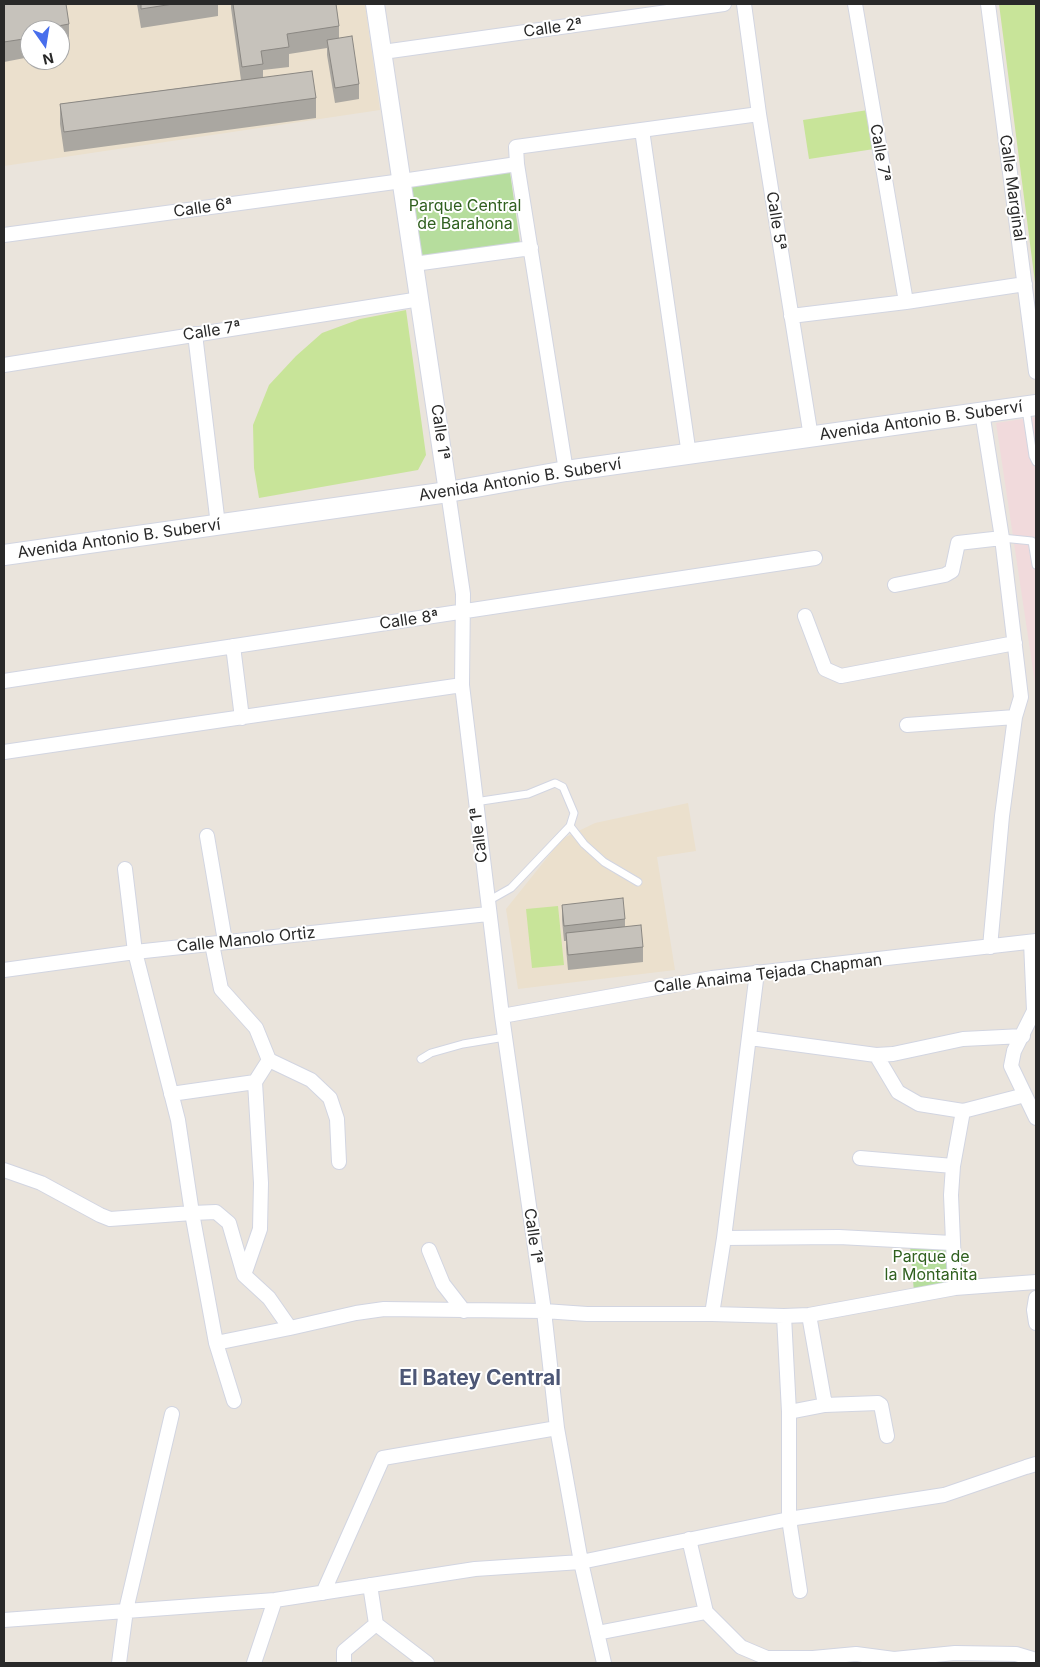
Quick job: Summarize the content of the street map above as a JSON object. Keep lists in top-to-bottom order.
{
  "streets": {
    "main road": ["Avenida Antonio B. Suberví"],
    "street": [
      "Calle 2ª",
      "Calle 7ª",
      "Calle Marginal",
      "Calle 6ª",
      "Calle 5ª",
      "Calle 1ª",
      "Calle 8ª",
      "Calle Manolo Ortiz",
      "Calle Anaima Tejada Chapman"
    ]
  },
  "crossings": [
    ["Calle 2ª", "Calle 1ª"],
    ["Calle 7ª", "Calle 1ª"],
    ["Calle 6ª", "Calle 1ª"],
    ["Calle 5ª", "Avenida Antonio B. Suberví"],
    ["Avenida Antonio B. Suberví", "Calle 1ª"],
    ["Calle 1ª", "Calle 8ª"],
    ["Calle 1ª", "Calle Manolo Ortiz"],
    ["Calle 1ª", "Calle Anaima Tejada Chapman"]
  ],
  "districts": ["El Batey Central"],
  "parks": ["Parque Central de Barahona", "Parque de la Montañita"],
  "north": "bottom"
}
